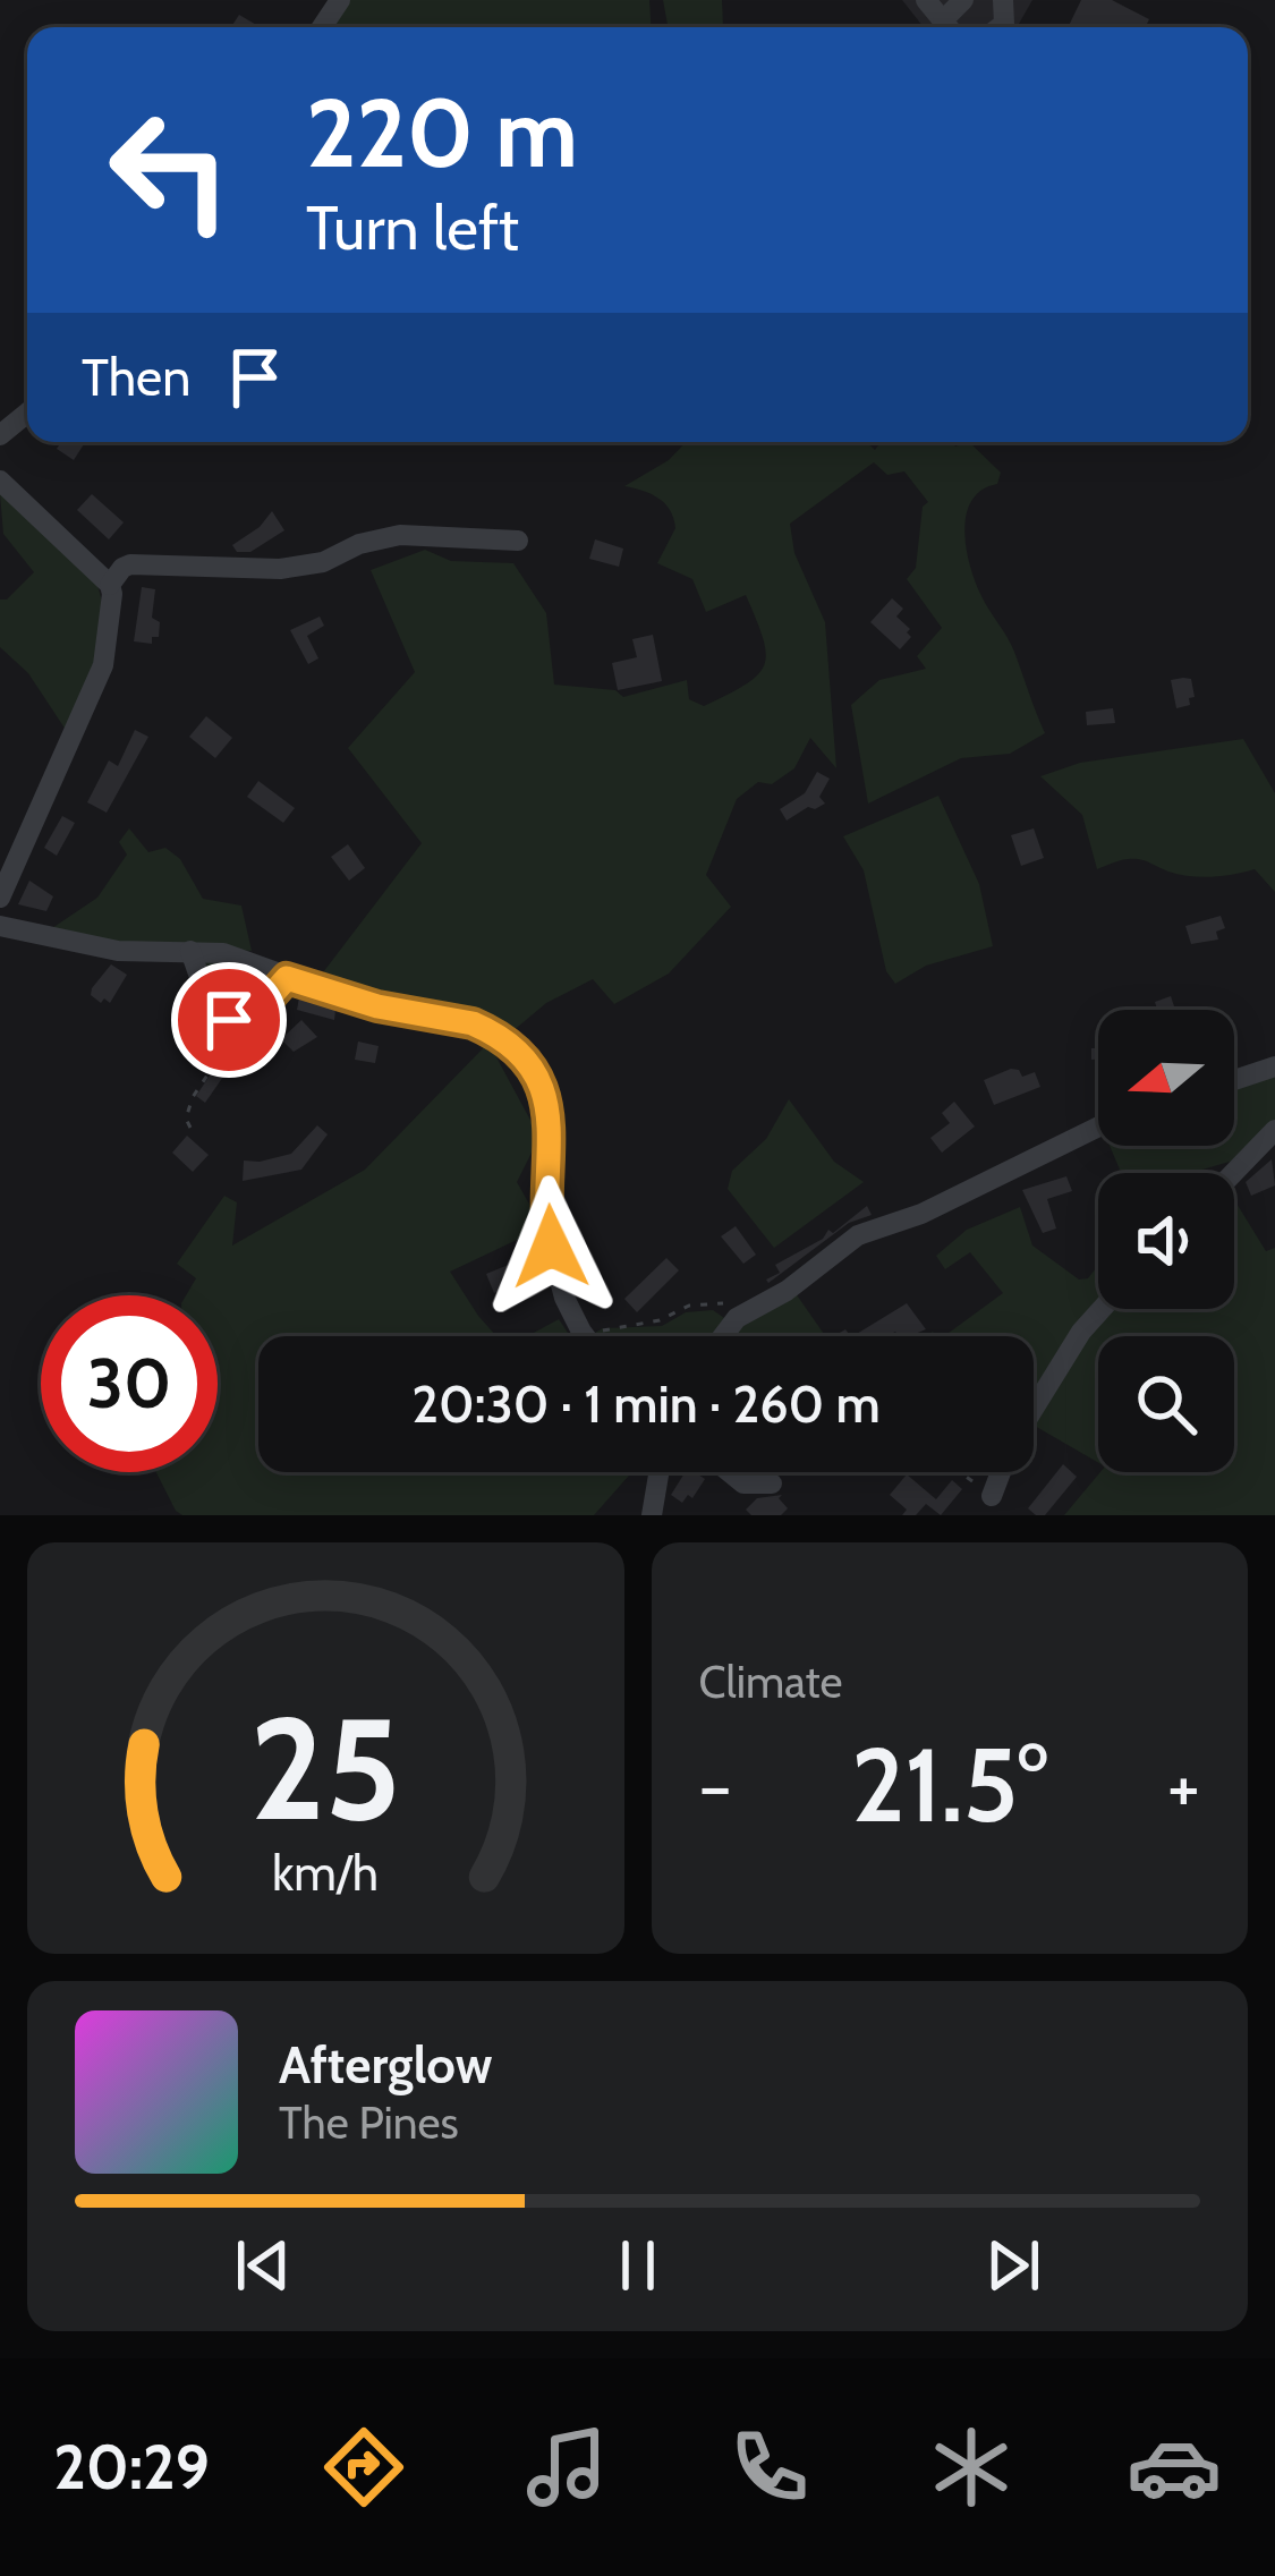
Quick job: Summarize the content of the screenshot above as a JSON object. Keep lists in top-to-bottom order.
{
  "north": "left",
  "page": {
    "turn": ["220 m", "Turn left"],
    "then": "Then",
    "limit": "30",
    "trip": "20:30 · 1 min · 260 m",
    "tile": "Climate",
    "heat": ["−", "21.5°", "+"],
    "song": ["Afterglow", "The Pines"],
    "tabs": "20:29",
    "gauge": ["25", "km/h"]
  }
}
